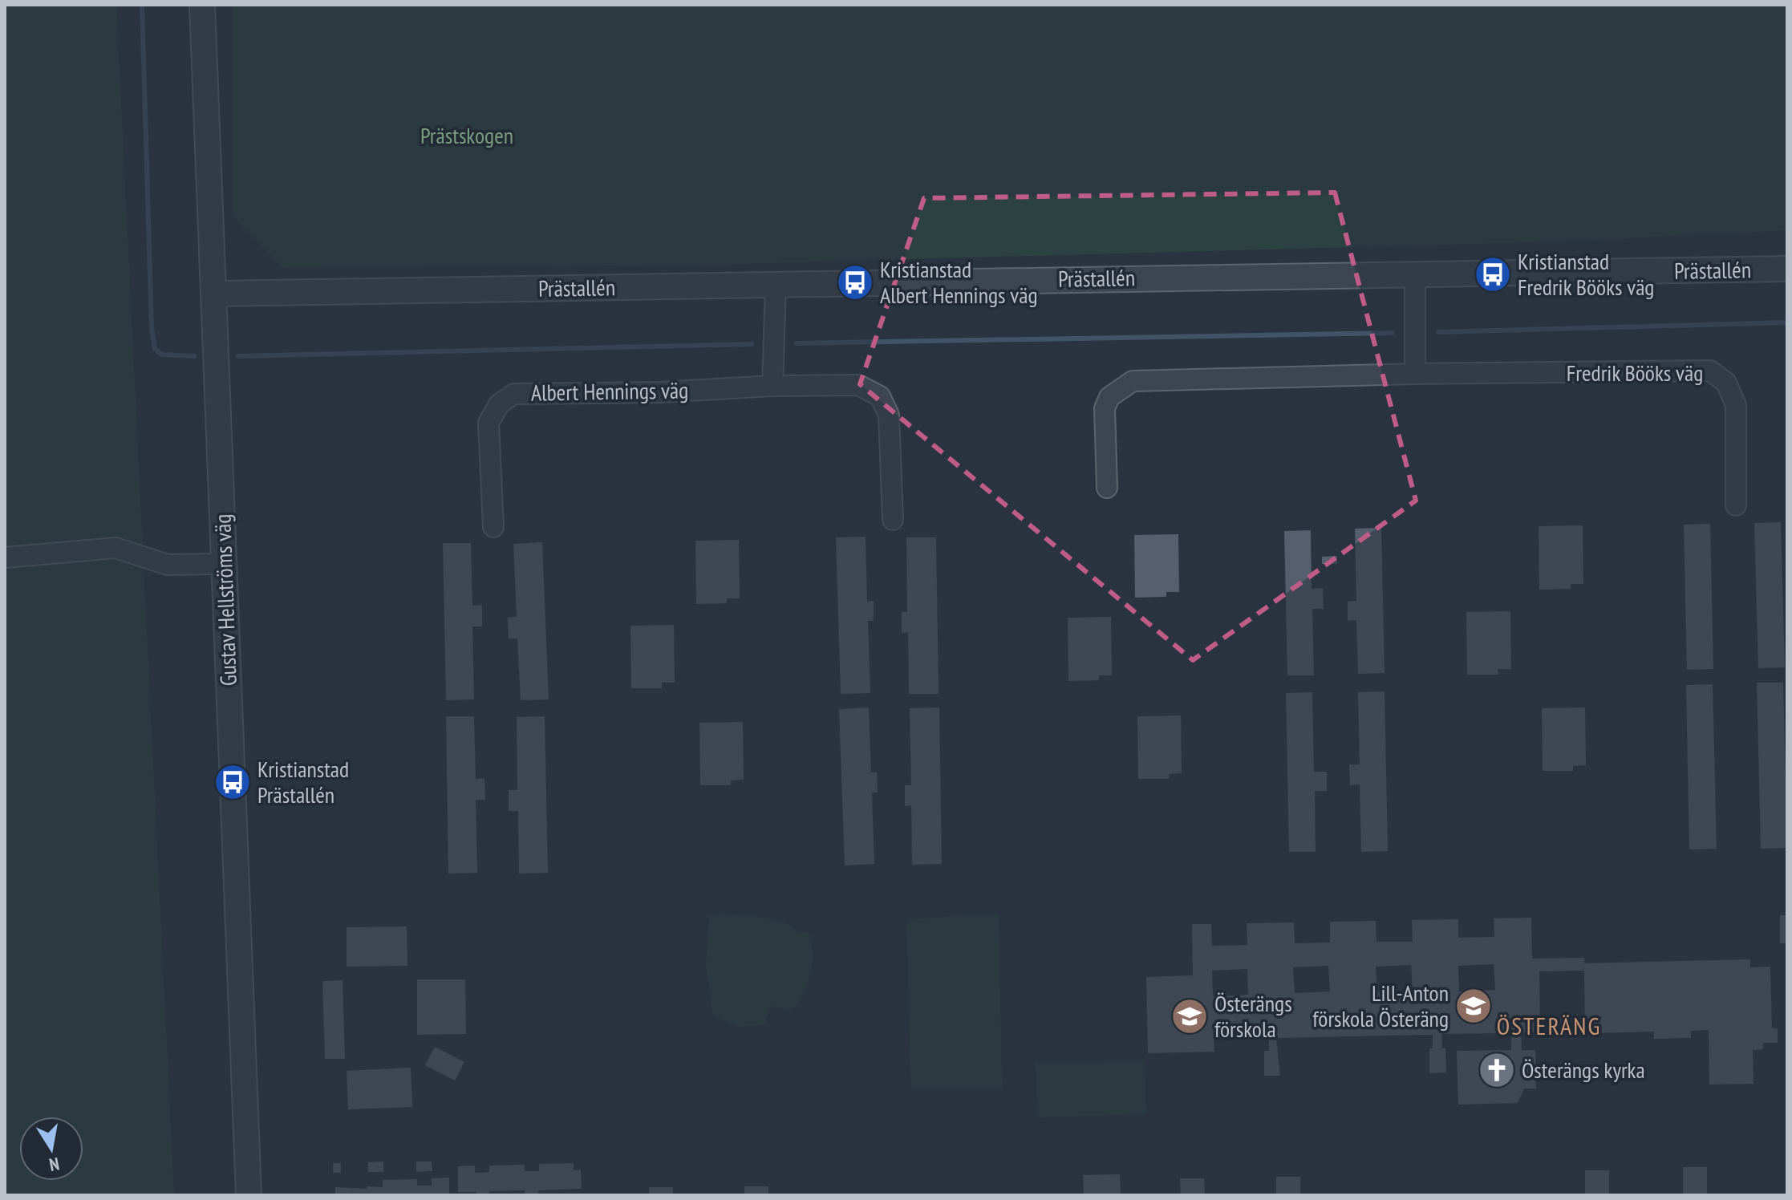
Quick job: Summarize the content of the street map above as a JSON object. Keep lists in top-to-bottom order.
{
  "streets": {
    "street": [
      "Prästallén",
      "Fredrik Bööks väg",
      "Albert Hennings väg",
      "Gustav Hellströms väg"
    ]
  },
  "crossings": [
    ["Prästallén", "Gustav Hellströms väg"]
  ],
  "districts": ["ÖSTERÄNG"],
  "parks": ["Prästskogen"],
  "places": {
    "bus stop": ["Kristianstad Fredrik Bööks väg", "Kristianstad Albert Hennings väg", "Kristianstad Prästallén"],
    "school or university": ["Lill-Anton förskola Österäng", "Österängs förskola"],
    "church": ["Österängs kyrka"]
  },
  "north": "bottom"
}
